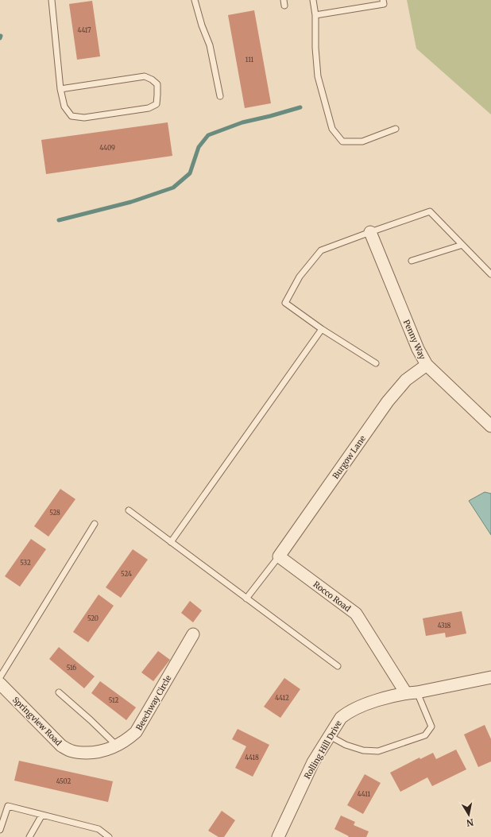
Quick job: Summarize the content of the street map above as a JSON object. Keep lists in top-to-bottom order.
{
  "streets": {
    "street": [
      "Penny Way",
      "Burgow Lane",
      "Rocco Road",
      "Beechway Circle",
      "Springview Road",
      "Rolling Hill Drive"
    ]
  },
  "crossings": [
    ["Penny Way", "Burgow Lane"],
    ["Burgow Lane", "Rocco Road"],
    ["Rocco Road", "Rolling Hill Drive"],
    ["Beechway Circle", "Springview Road"]
  ],
  "house_numbers": [
    "4417",
    "111",
    "4409",
    "528",
    "532",
    "524",
    "520",
    "4318",
    "516",
    "4412",
    "512",
    "4418",
    "4502",
    "4411"
  ],
  "north": "bottom"
}
